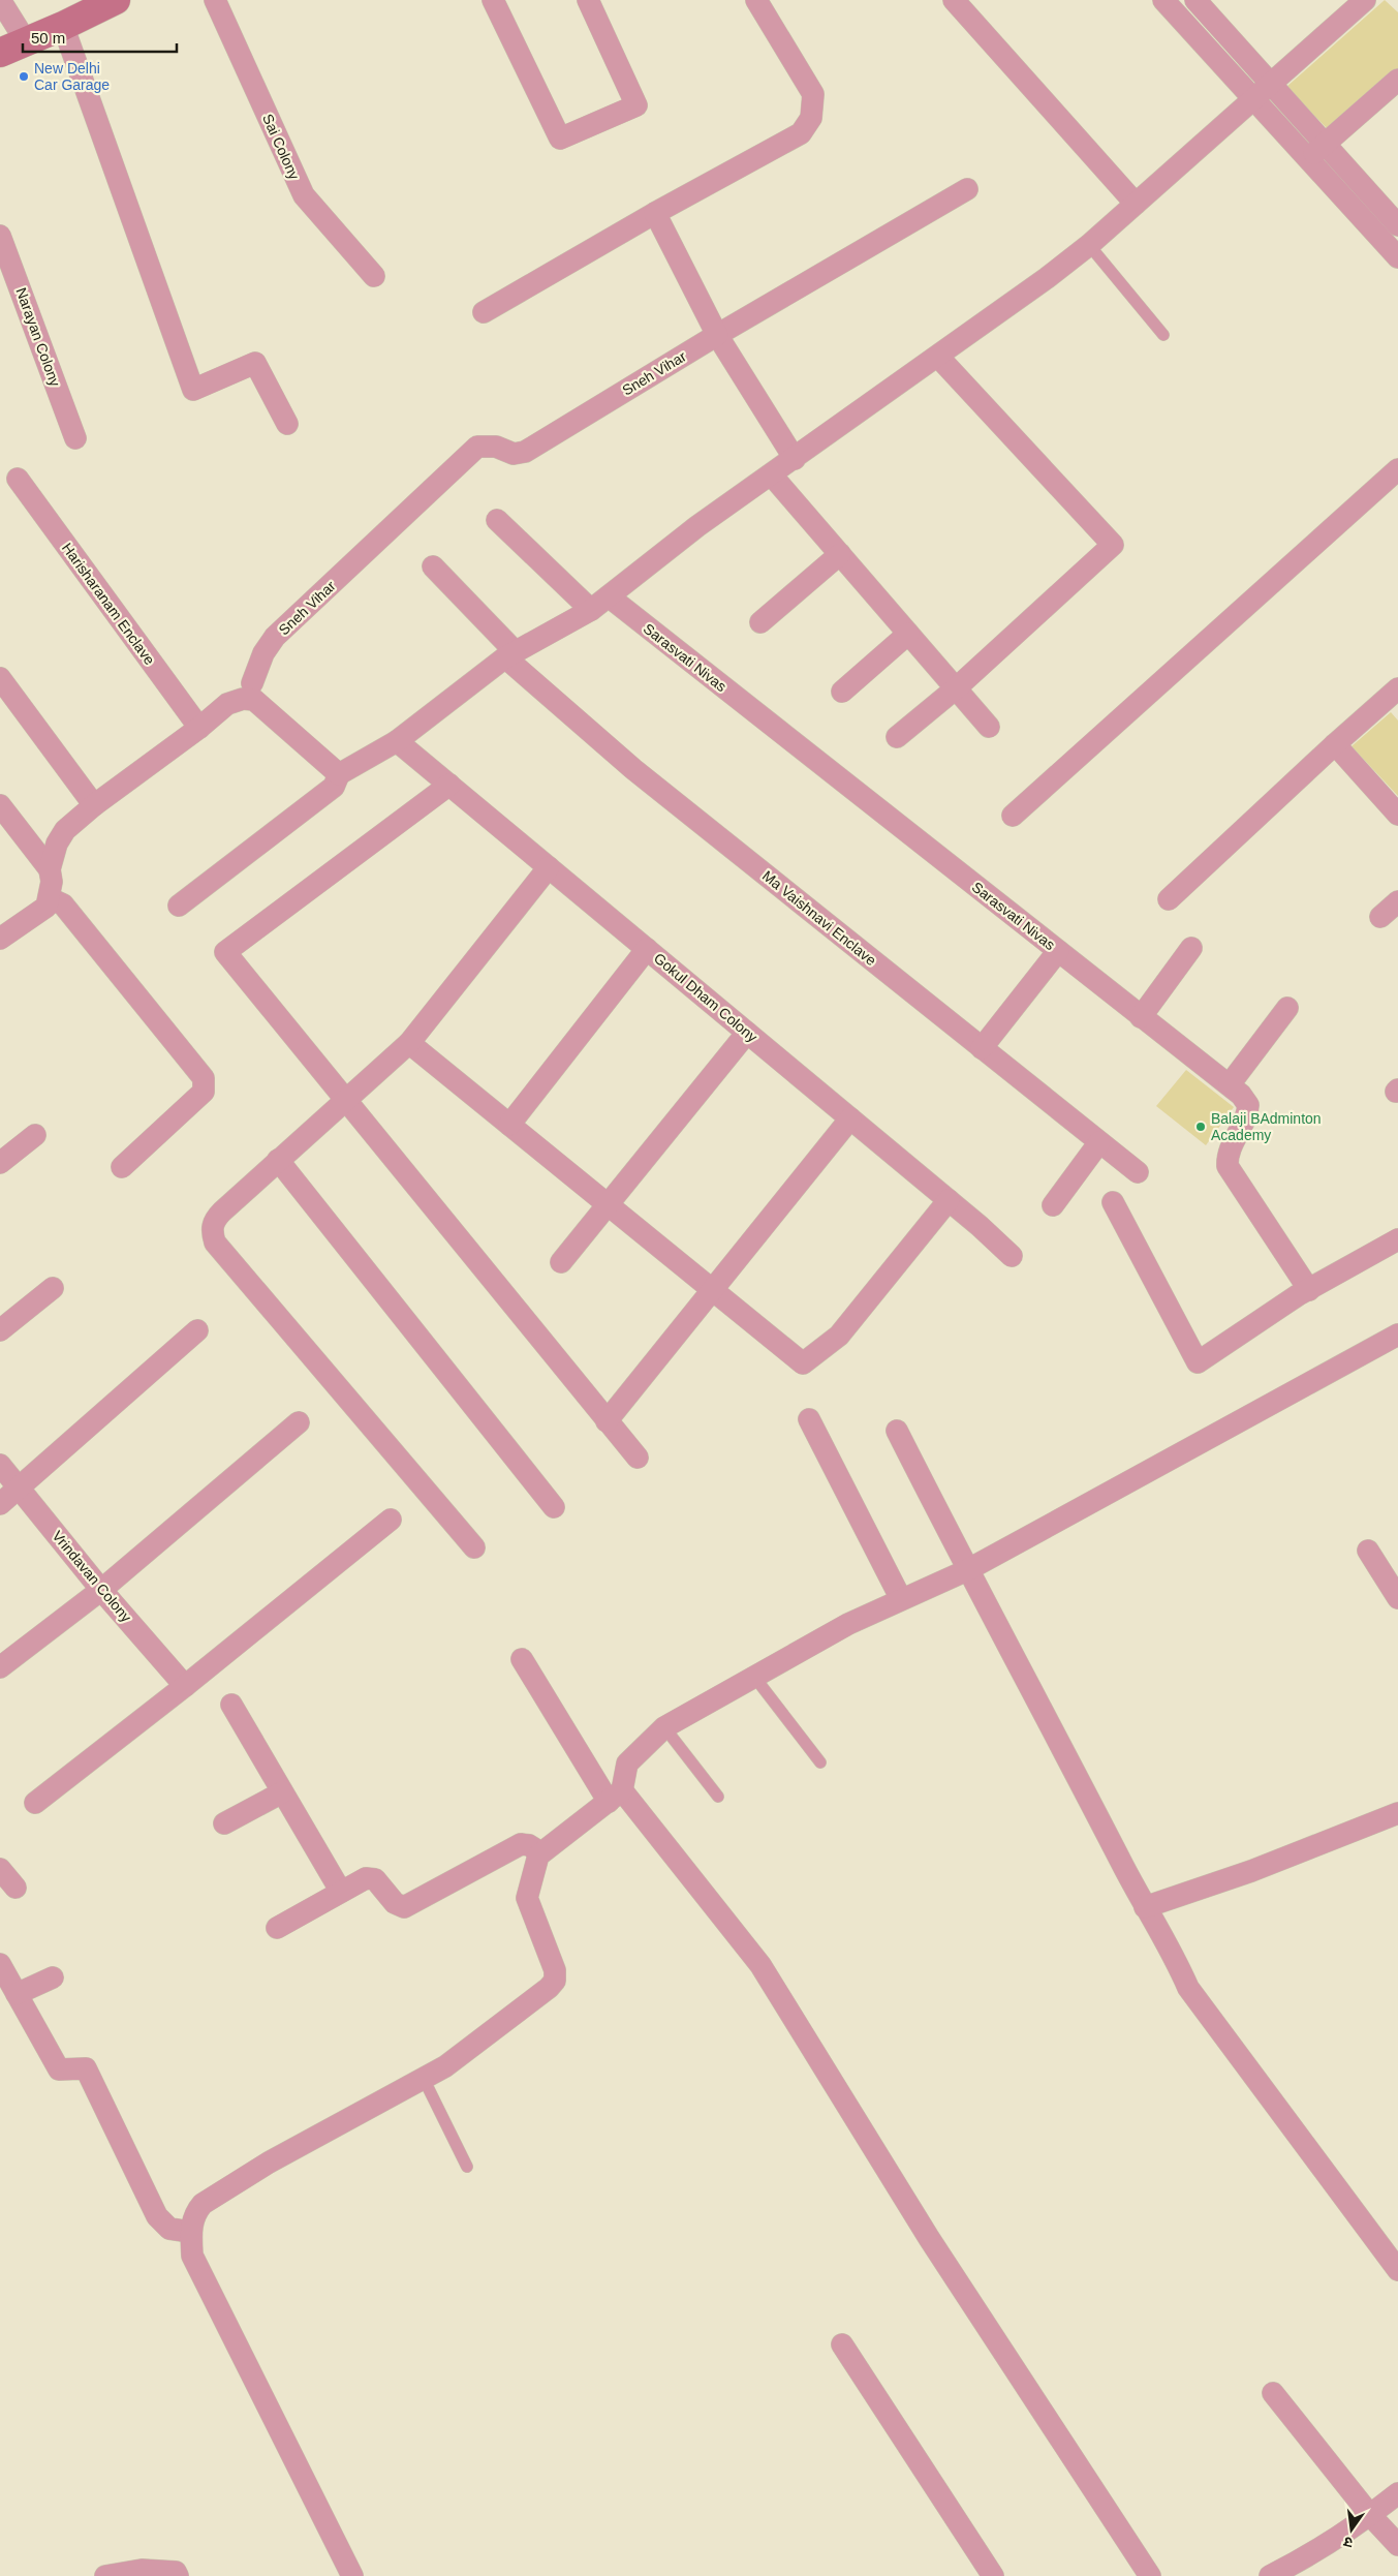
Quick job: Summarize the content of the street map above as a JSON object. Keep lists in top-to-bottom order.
{
  "streets": {
    "street": [
      "Sai Colony",
      "Narayan Colony",
      "Sneh Vihar",
      "Harisharanam Enclave",
      "Sarasvati Nivas",
      "Ma Vaishnavi Enclave",
      "Gokul Dham Colony",
      "Vrindavan Colony"
    ]
  },
  "places": ["New Delhi Car Garage", "Balaji BAdminton Academy"],
  "scale_bar": "50 m",
  "north": "bottom"
}
